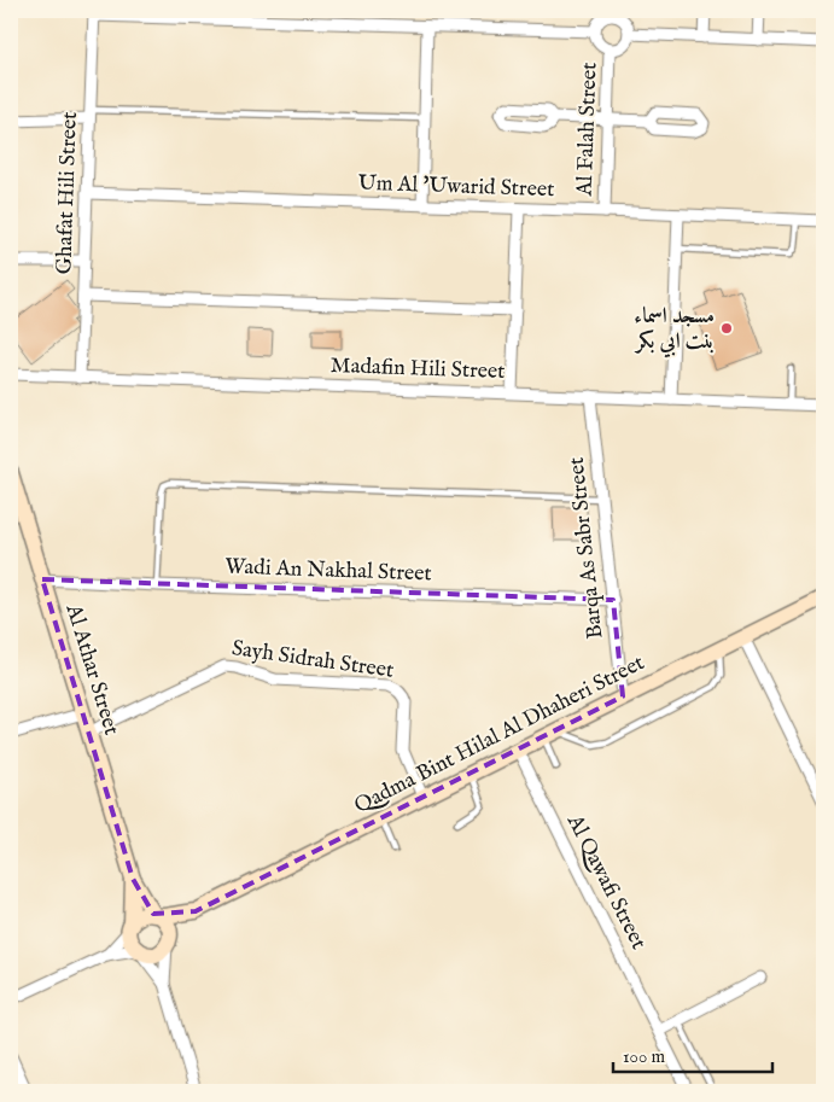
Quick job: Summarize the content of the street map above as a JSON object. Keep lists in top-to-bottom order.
{
  "streets": {
    "street": [
      "Al Falah Street",
      "Um Al 'Uwarid Street",
      "Ghafat Hili Street",
      "Madafin Hili Street",
      "Barqa As Sabr Street",
      "Wadi An Nakhal Street",
      "Sayh Sidrah Street",
      "Al Athar Street",
      "Qadma Bint Hilal Al Dhaheri Street",
      "Al Qawafi Street"
    ]
  },
  "crossings": [
    ["Al Falah Street", "Um Al 'Uwarid Street"],
    ["Um Al 'Uwarid Street", "Ghafat Hili Street"],
    ["Ghafat Hili Street", "Madafin Hili Street"],
    ["Madafin Hili Street", "Barqa As Sabr Street"],
    ["Barqa As Sabr Street", "Wadi An Nakhal Street"],
    ["Barqa As Sabr Street", "Qadma Bint Hilal Al Dhaheri Street"],
    ["Wadi An Nakhal Street", "Al Athar Street"],
    ["Sayh Sidrah Street", "Al Athar Street"],
    ["Sayh Sidrah Street", "Qadma Bint Hilal Al Dhaheri Street"],
    ["Al Athar Street", "Qadma Bint Hilal Al Dhaheri Street"],
    ["Qadma Bint Hilal Al Dhaheri Street", "Al Qawafi Street"]
  ],
  "places": ["مسجد اسماء بنت ابي بكر"],
  "scale_bar": "100 m"
}
